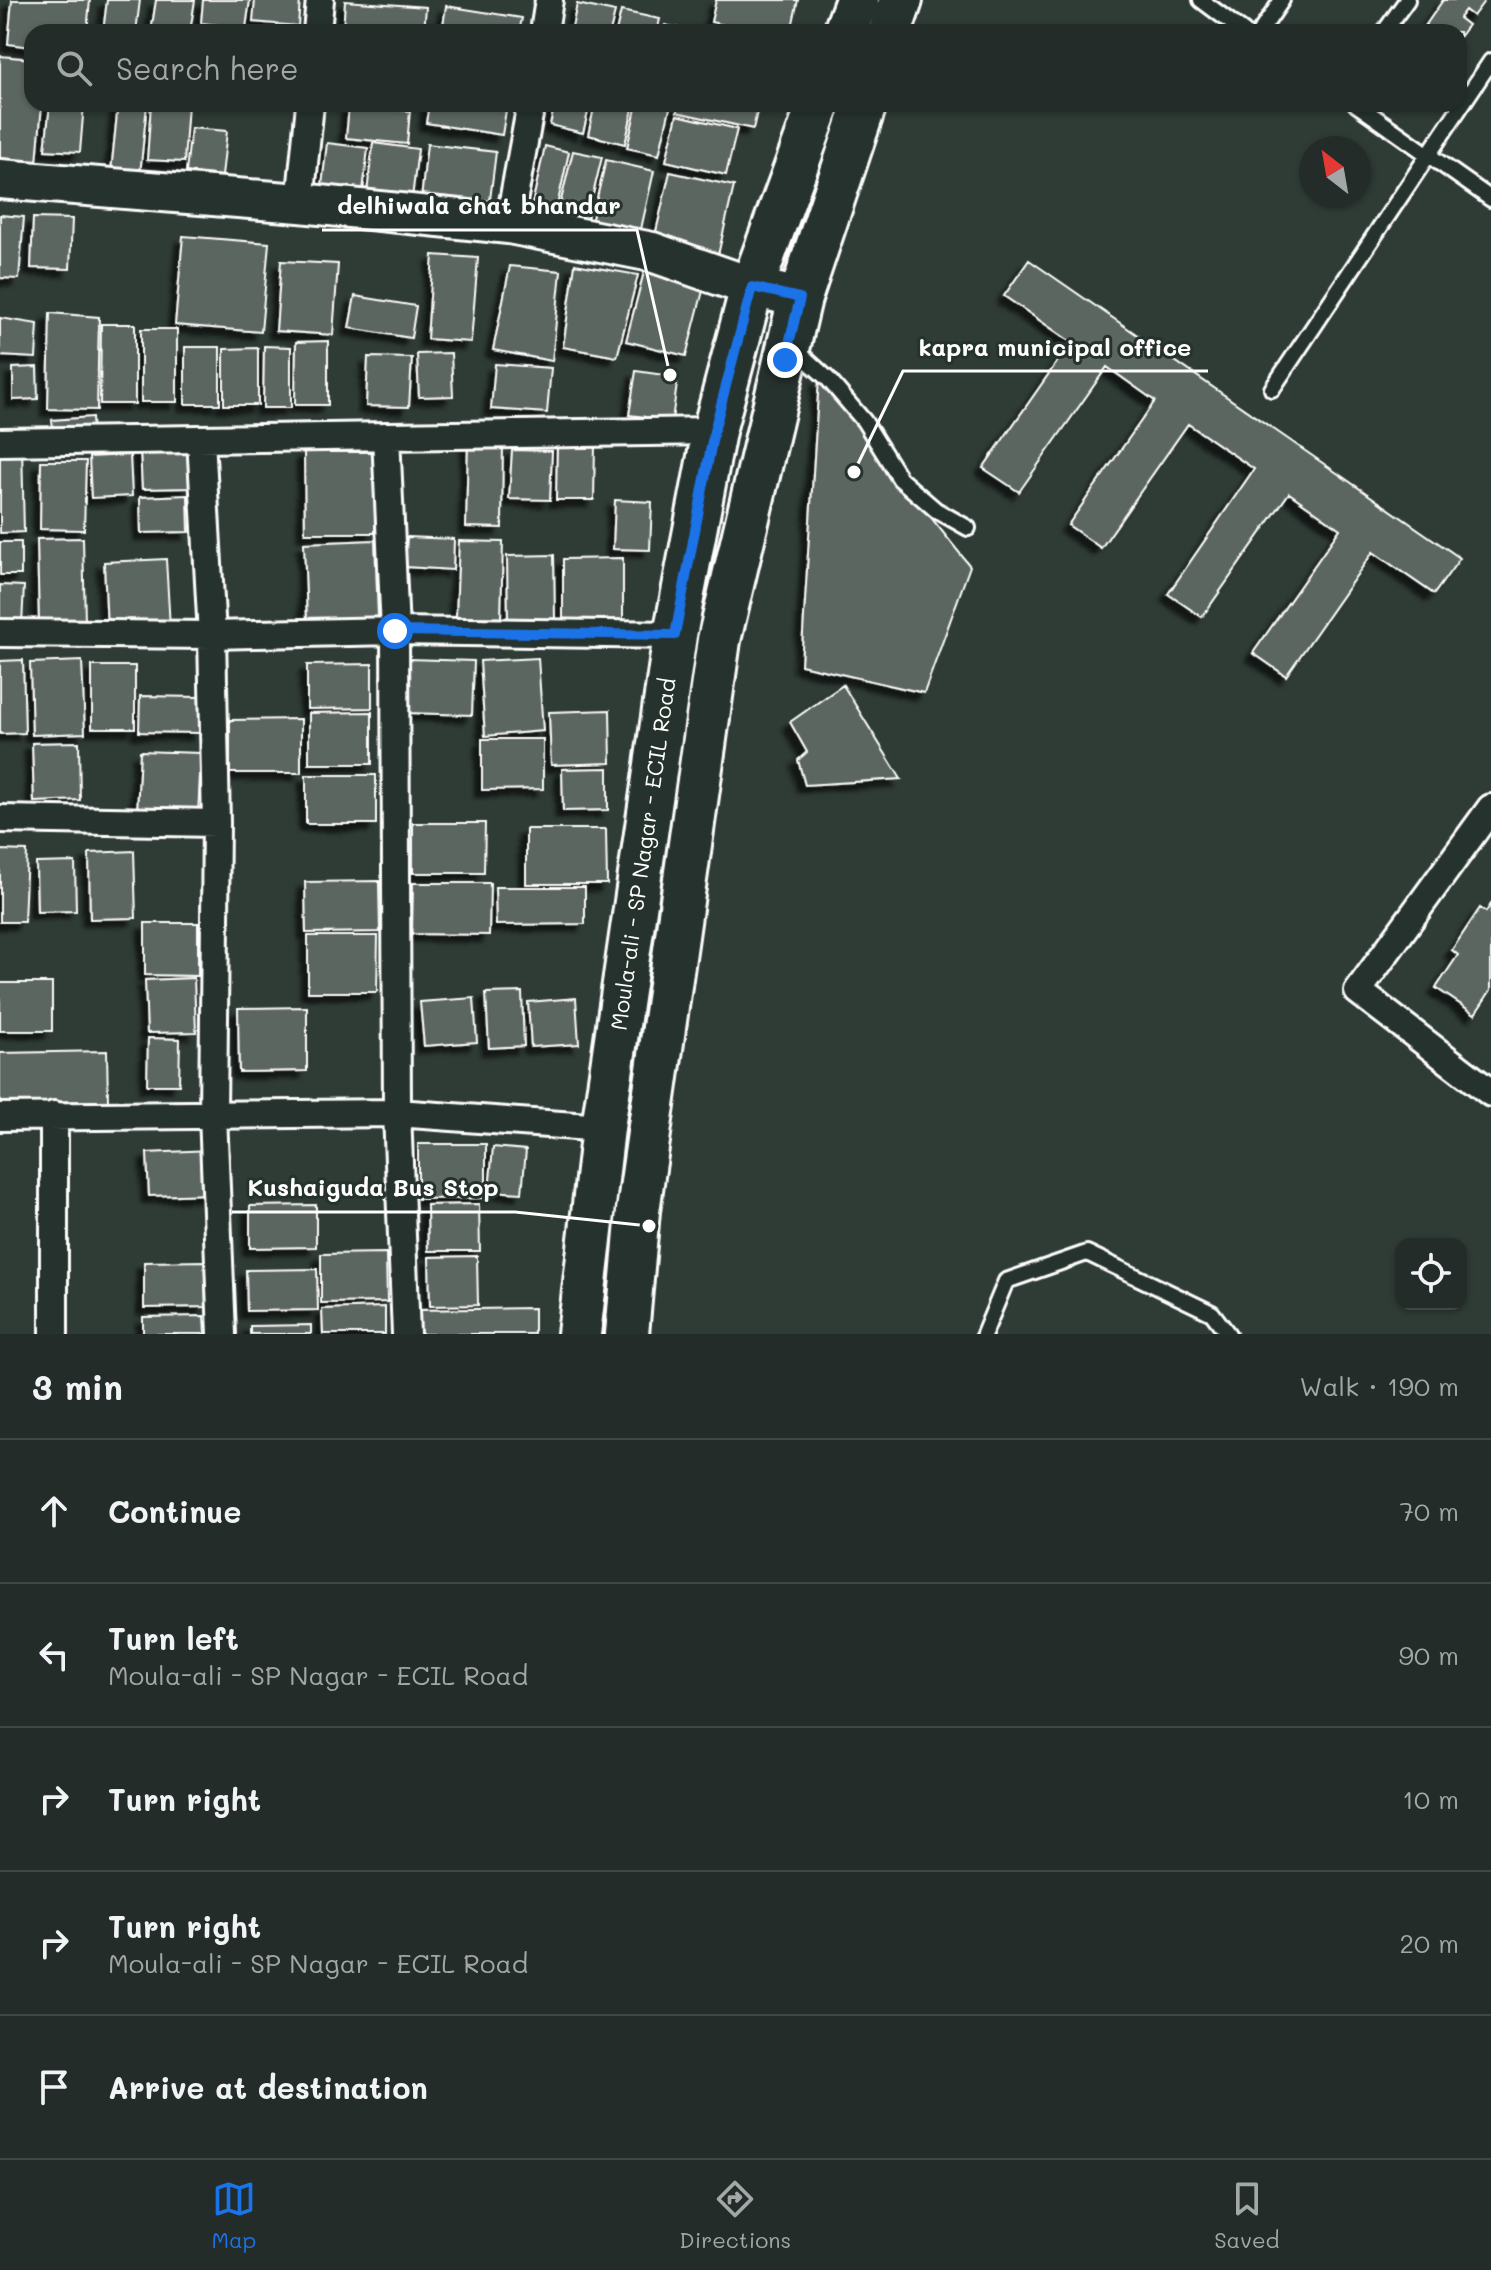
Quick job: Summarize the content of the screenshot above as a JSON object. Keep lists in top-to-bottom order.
{
  "streets": {
    "main road": ["Moula-ali - SP Nagar - ECIL Road"]
  },
  "places": ["delhiwala chat bhandar", "kapra municipal office", "Kushaiguda Bus Stop"],
  "north": "top left",
  "page": {
    "search": "Search here",
    "heading": ["3 min", "Walk · 190 m"],
    "list": [
      ["Continue", "70 m"],
      ["Turn left", "Moula-ali - SP Nagar - ECIL Road", "90 m"],
      ["Turn right", "10 m"],
      ["Turn right", "Moula-ali - SP Nagar - ECIL Road", "20 m"],
      "Arrive at destination"
    ],
    "nav": ["Map", "Directions", "Saved"]
  }
}
